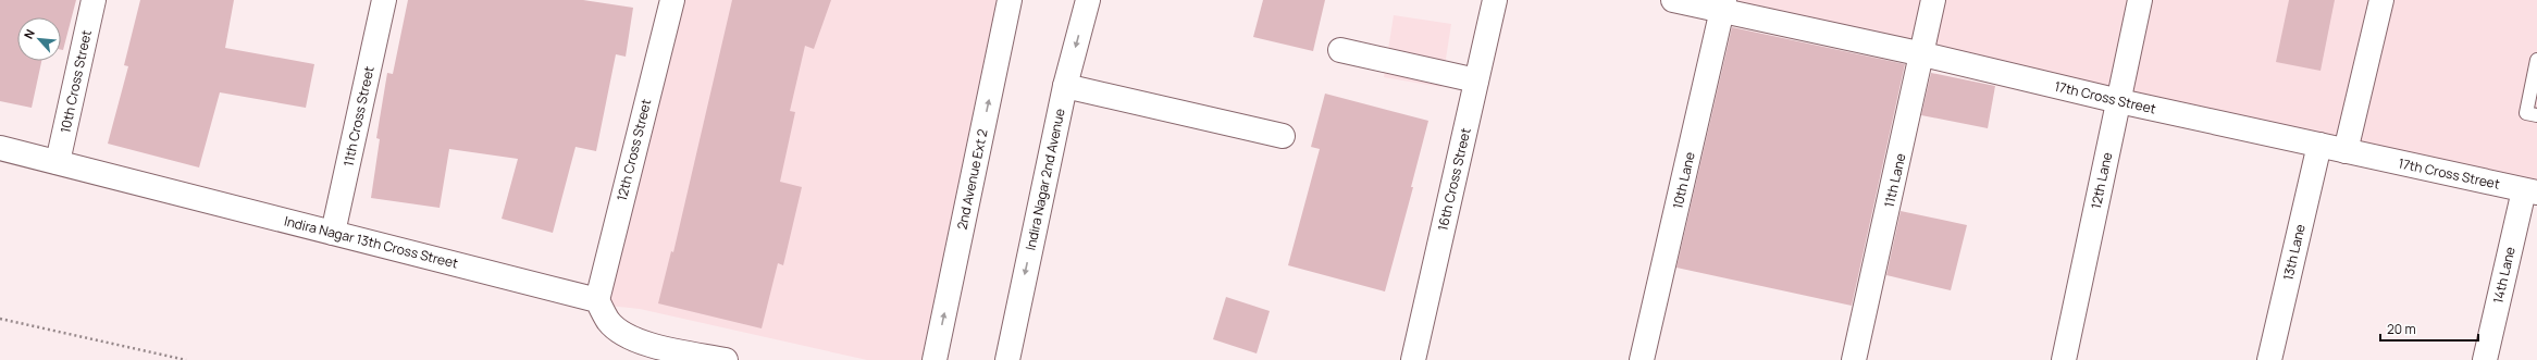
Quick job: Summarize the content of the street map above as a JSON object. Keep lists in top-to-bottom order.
{
  "streets": {
    "street": [
      "10th Cross Street",
      "17th Cross Street",
      "11th Cross Street",
      "12th Cross Street",
      "2nd Avenue Ext 2",
      "Indira Nagar 2nd Avenue",
      "16th Cross Street",
      "10th Lane",
      "11th Lane",
      "12th Lane",
      "Indira Nagar 13th Cross Street",
      "13th Lane",
      "14th Lane"
    ]
  },
  "crossings": [
    ["10th Cross Street", "Indira Nagar 13th Cross Street"],
    ["17th Cross Street", "10th Lane"],
    ["17th Cross Street", "11th Lane"],
    ["17th Cross Street", "12th Lane"],
    ["17th Cross Street", "13th Lane"],
    ["17th Cross Street", "14th Lane"],
    ["11th Cross Street", "Indira Nagar 13th Cross Street"],
    ["12th Cross Street", "Indira Nagar 13th Cross Street"]
  ],
  "one_way": ["2nd Avenue Ext 2", "Indira Nagar 2nd Avenue"],
  "scale_bar": "20 m",
  "north": "top left"
}
